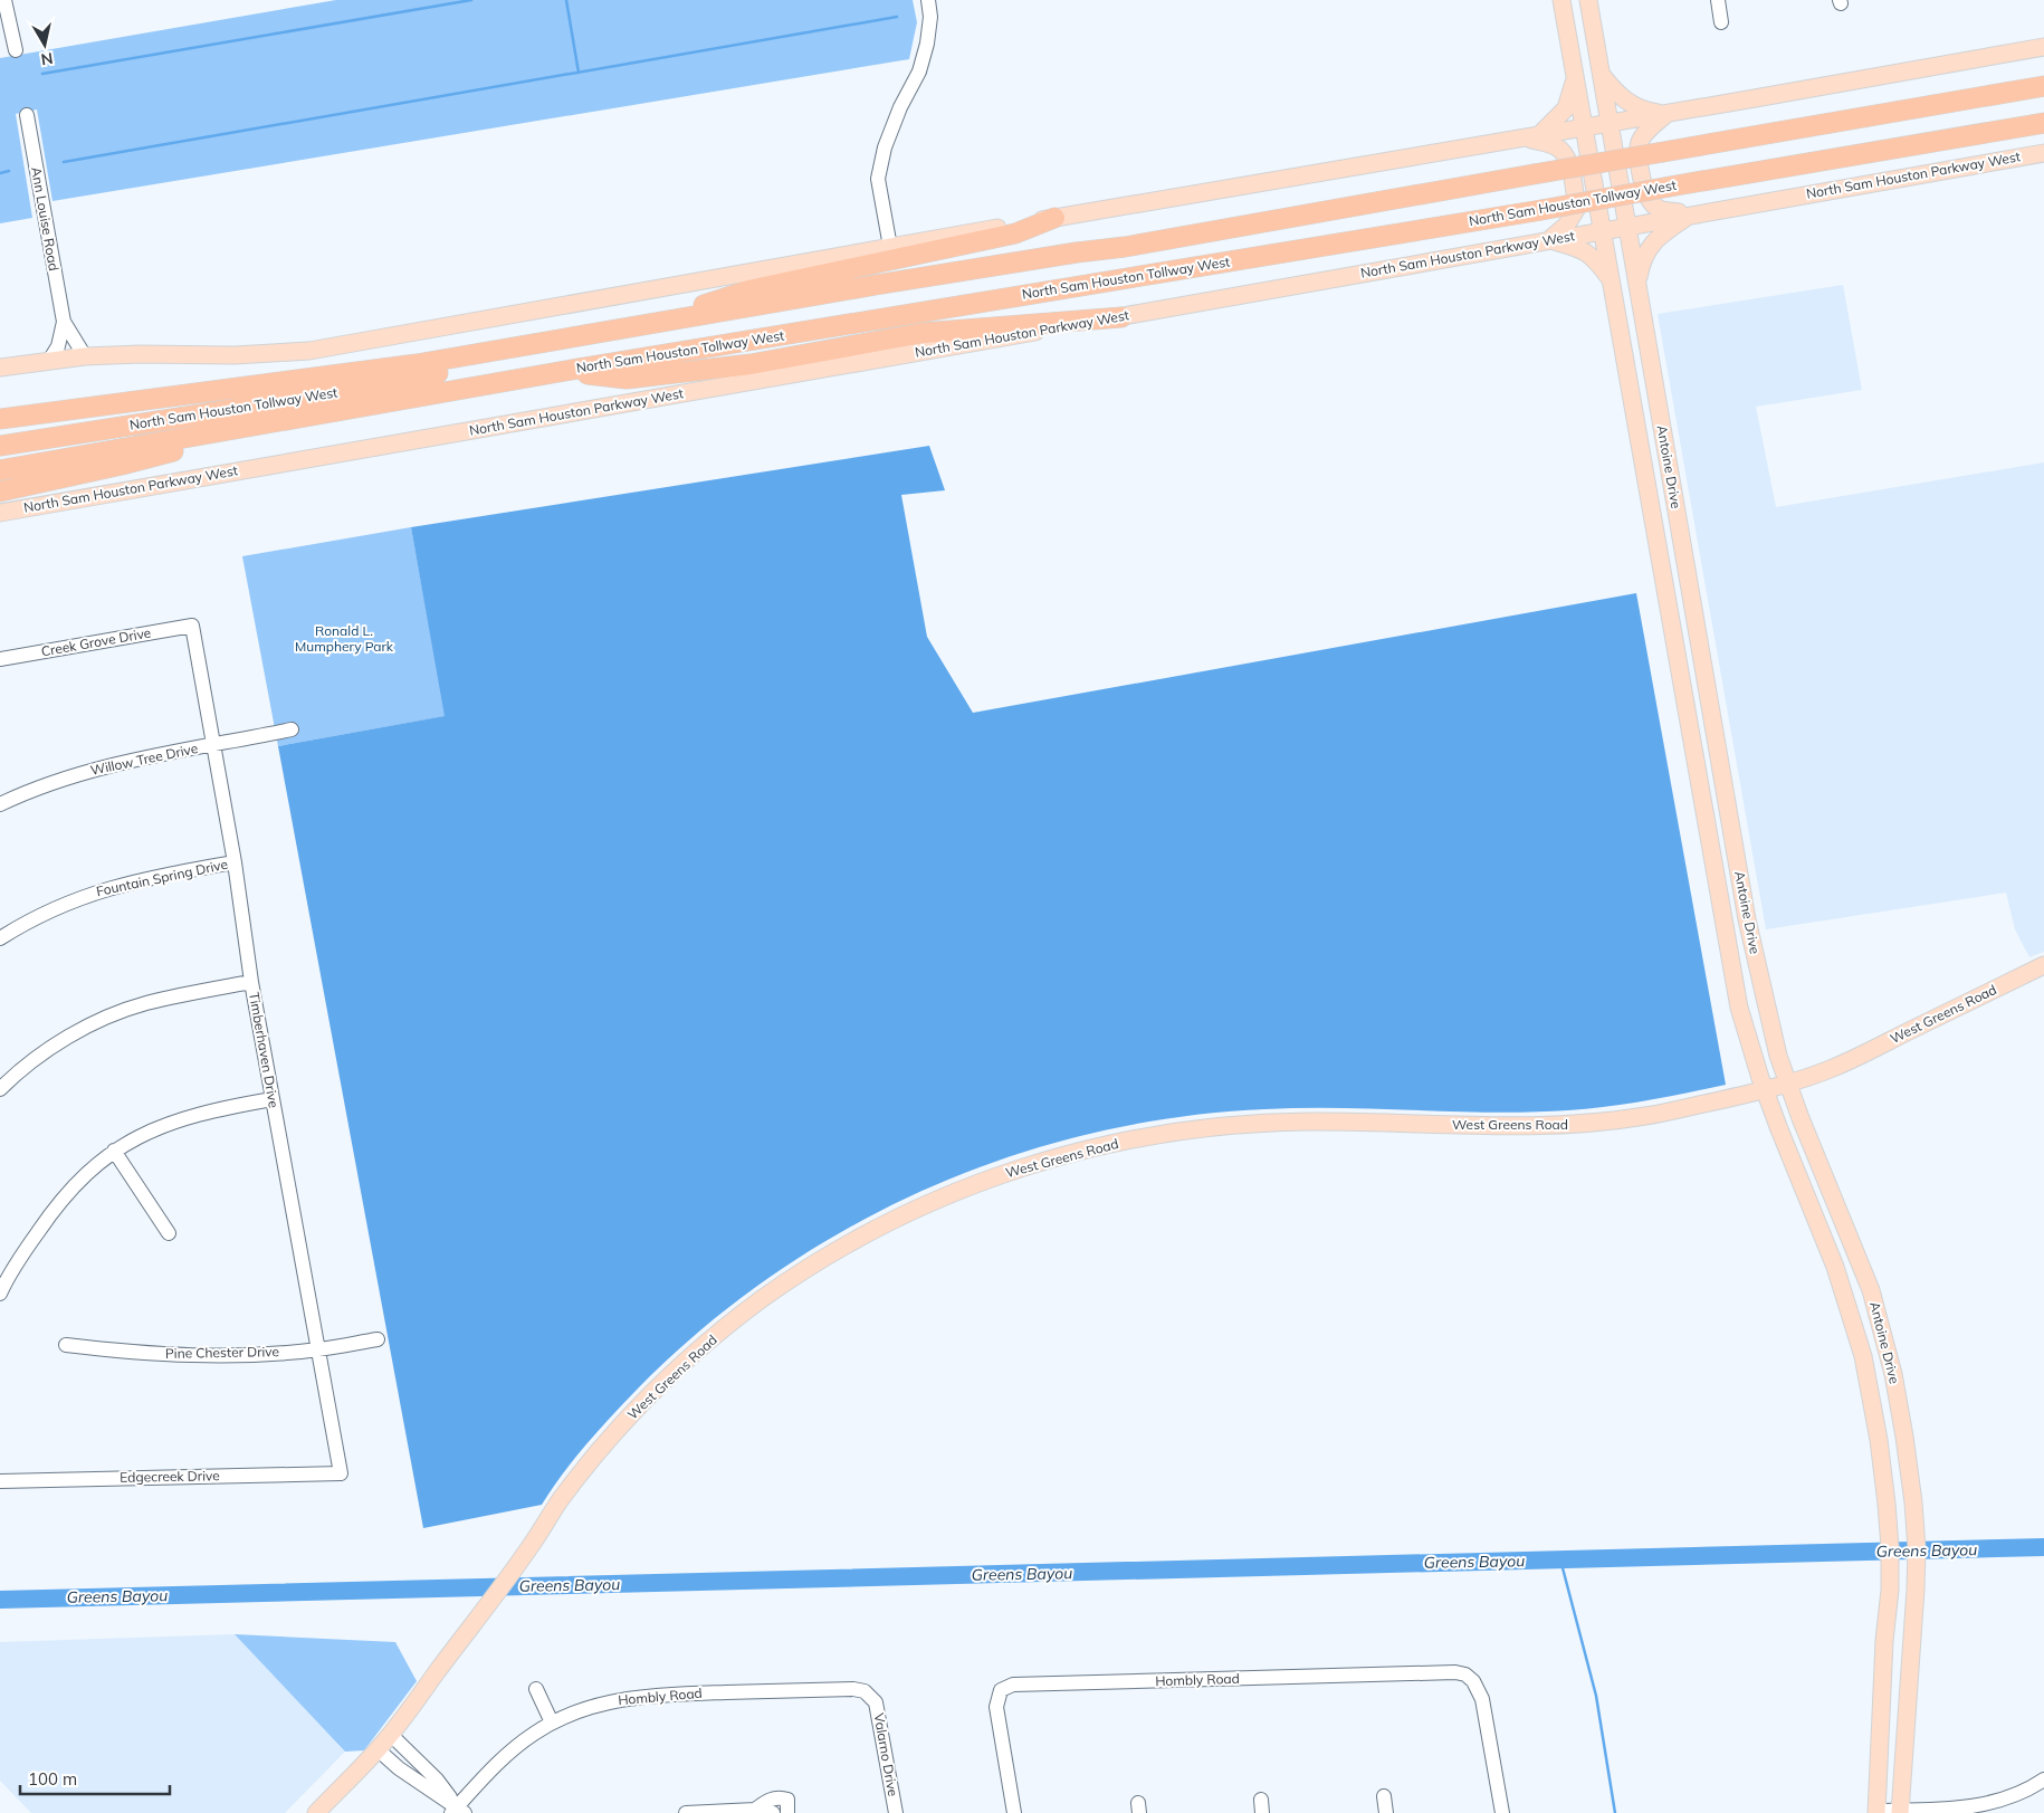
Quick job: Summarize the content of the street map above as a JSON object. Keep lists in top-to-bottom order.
{
  "streets": {
    "highway": ["North Sam Houston Tollway West"],
    "main road": ["North Sam Houston Parkway West", "Antoine Drive", "West Greens Road"],
    "street": [
      "Ann Louise Road",
      "Creek Grove Drive",
      "Willow Tree Drive",
      "Fountain Spring Drive",
      "Timberhaven Drive",
      "Pine Chester Drive",
      "Edgecreek Drive",
      "Hombly Road",
      "Valarno Drive"
    ]
  },
  "crossings": [
    ["North Sam Houston Parkway West", "Antoine Drive"],
    ["Antoine Drive", "West Greens Road"],
    ["Creek Grove Drive", "Timberhaven Drive"],
    ["Willow Tree Drive", "Timberhaven Drive"],
    ["Fountain Spring Drive", "Timberhaven Drive"],
    ["Timberhaven Drive", "Pine Chester Drive"],
    ["Timberhaven Drive", "Edgecreek Drive"],
    ["Hombly Road", "Valarno Drive"]
  ],
  "water": ["Greens Bayou"],
  "parks": ["Ronald L. Mumphery Park"],
  "scale_bar": "100 m",
  "north": "bottom"
}
